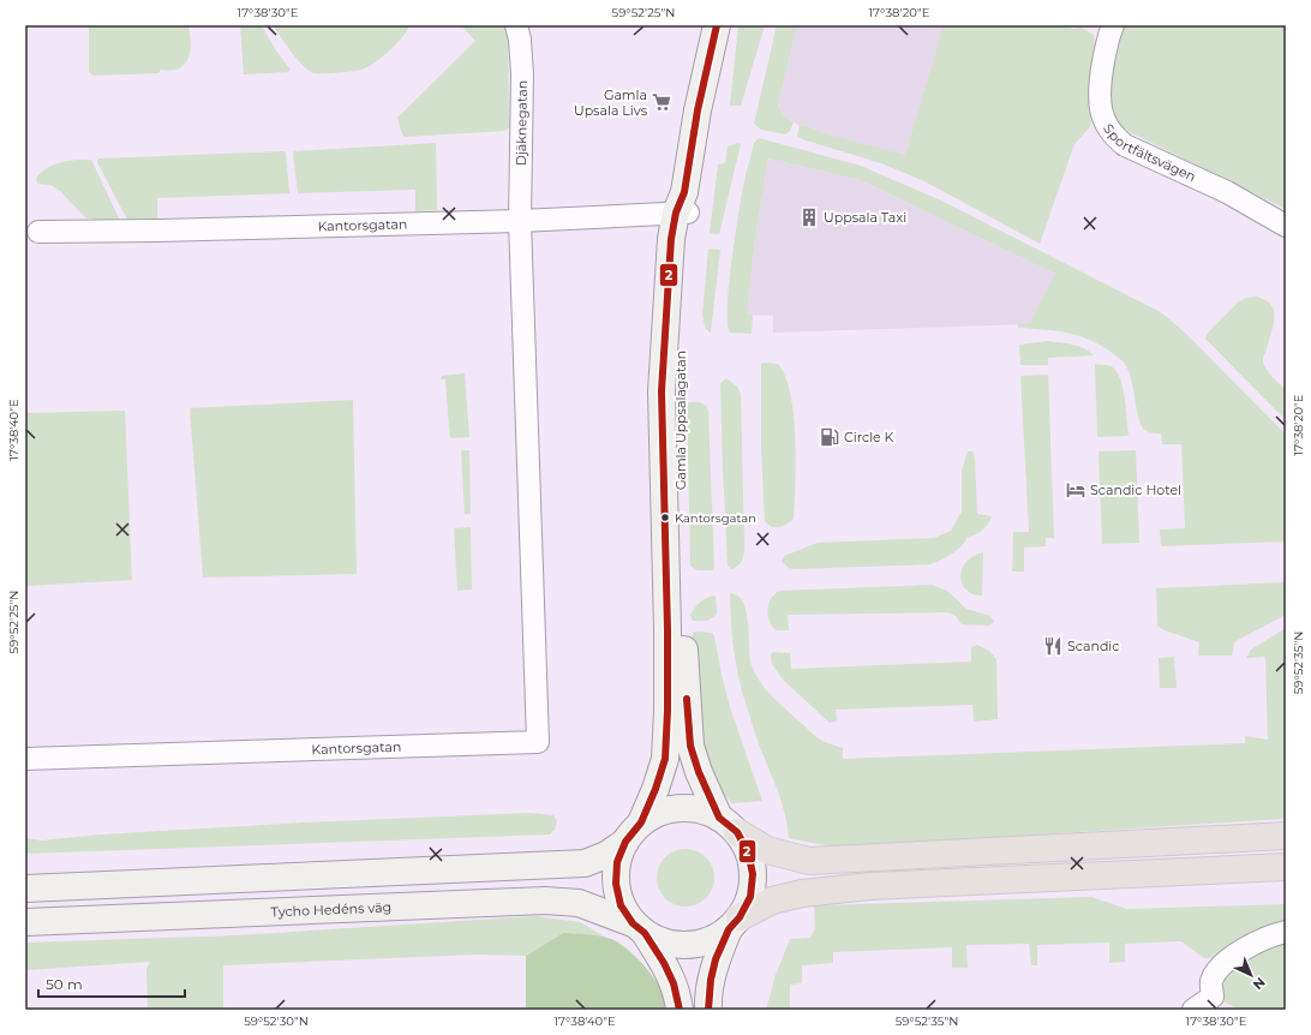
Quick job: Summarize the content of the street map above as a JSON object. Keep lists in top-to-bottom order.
{
  "streets": {
    "main road": ["Gamla Uppsalagatan", "Tycho Hedéns väg"],
    "street": ["Djäknegatan", "Sportfältsvägen", "Kantorsgatan"]
  },
  "crossings": [
    ["Djäknegatan", "Kantorsgatan"],
    ["Kantorsgatan", "Gamla Uppsalagatan"],
    ["Gamla Uppsalagatan", "Tycho Hedéns väg"]
  ],
  "places": {
    "supermarket": ["Gamla Upsala Livs"],
    "building": ["Uppsala Taxi"],
    "fuel station": ["Circle K"],
    "hotel": ["Scandic Hotel"],
    "other": ["Kantorsgatan"],
    "restaurant": ["Scandic"]
  },
  "lines": ["transit line 2"],
  "scale_bar": "50 m",
  "north": "bottom right",
  "coordinates": [
    "17°38'30\"E",
    "59°52'25\"N",
    "17°38'20\"E",
    "17°38'40\"E",
    "59°52'35\"N",
    "59°52'30\"N"
  ]
}
